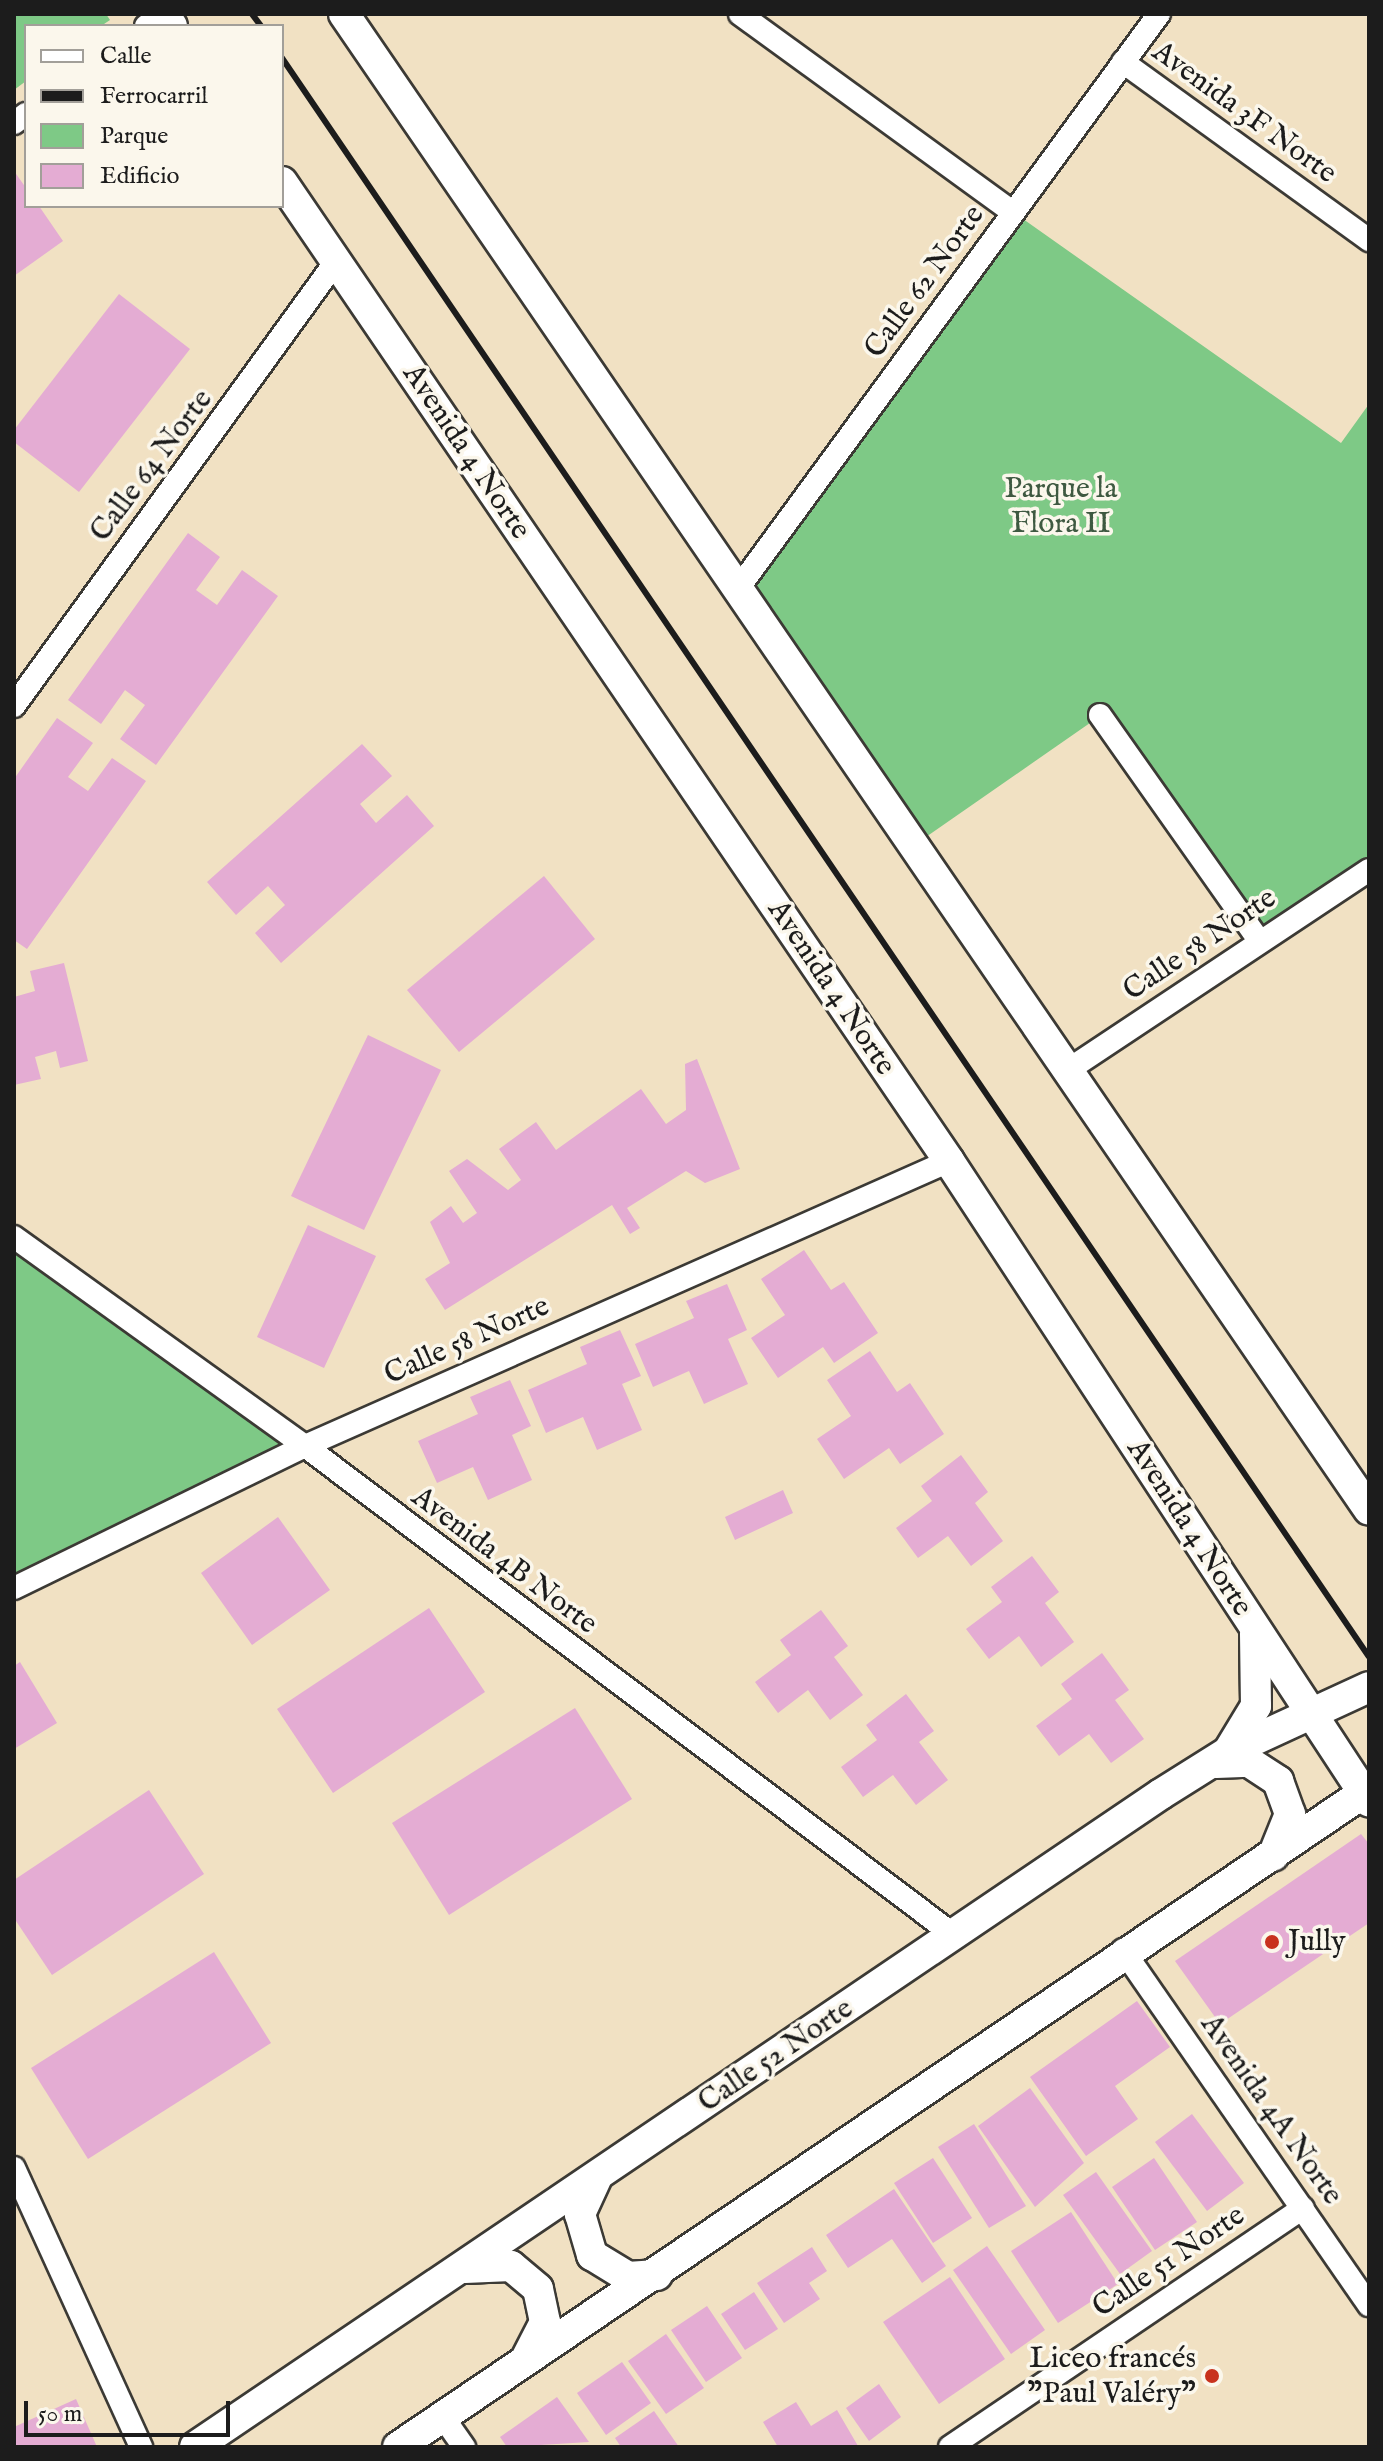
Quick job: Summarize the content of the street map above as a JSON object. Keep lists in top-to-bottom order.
{
  "streets": {
    "main road": ["Avenida 4 Norte", "Calle 52 Norte"],
    "street": [
      "Avenida 3F Norte",
      "Calle 62 Norte",
      "Calle 64 Norte",
      "Calle 58 Norte",
      "Avenida 4B Norte",
      "Avenida 4A Norte",
      "Calle 51 Norte"
    ]
  },
  "crossings": [
    ["Avenida 3F Norte", "Calle 62 Norte"],
    ["Avenida 4 Norte", "Calle 64 Norte"],
    ["Avenida 4 Norte", "Calle 58 Norte"],
    ["Avenida 4 Norte", "Calle 52 Norte"],
    ["Calle 58 Norte", "Avenida 4B Norte"],
    ["Avenida 4B Norte", "Calle 52 Norte"],
    ["Avenida 4A Norte", "Calle 51 Norte"]
  ],
  "parks": ["Parque la Flora II"],
  "places": ["Jully", "Liceo francés \"Paul Valéry\""],
  "legend": [
    "Calle",
    "Ferrocarril",
    "Parque",
    "Edificio"
  ],
  "scale_bar": "50 m"
}
